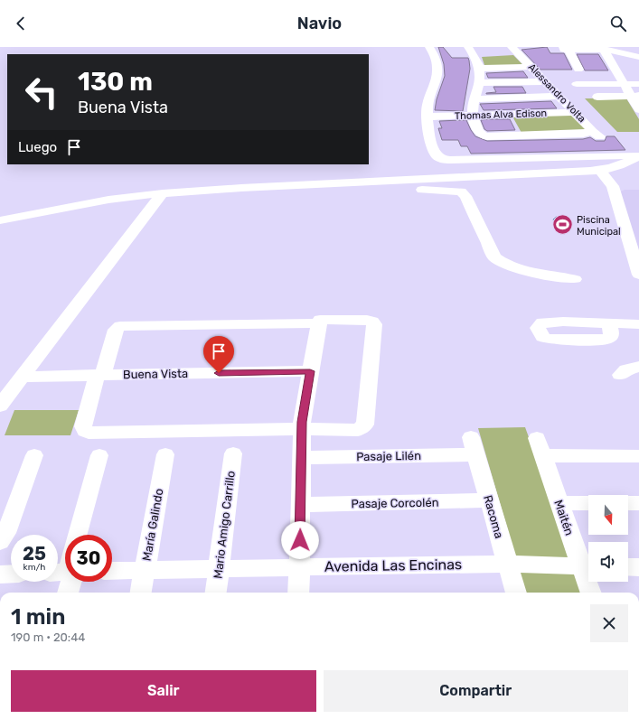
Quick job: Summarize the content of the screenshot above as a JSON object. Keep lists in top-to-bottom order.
{
  "streets": {
    "street": [
      "Alessandro Volta",
      "Thomas Alva Edison",
      "Buena Vista",
      "Pasaje Lilén",
      "Pasaje Corcolén",
      "Racoma",
      "Maitén",
      "María Galindo",
      "Mario Amigo Carrillo",
      "Avenida Las Encinas"
    ]
  },
  "crossings": [
    ["Alessandro Volta", "Thomas Alva Edison"],
    ["Pasaje Lilén", "Racoma"],
    ["Pasaje Corcolén", "Racoma"],
    ["Racoma", "Avenida Las Encinas"],
    ["Maitén", "Avenida Las Encinas"],
    ["María Galindo", "Avenida Las Encinas"],
    ["Mario Amigo Carrillo", "Avenida Las Encinas"]
  ],
  "places": {
    "sports": ["Piscina Municipal"]
  },
  "north": "bottom",
  "page": {
    "header": "Navio",
    "turn": ["130 m", "Buena Vista"],
    "then": "Luego",
    "speed": "25 km/h",
    "limit": "30",
    "heading": ["1 min", "190 m · 20:44"],
    "buttons": ["Salir", "Compartir"]
  }
}
